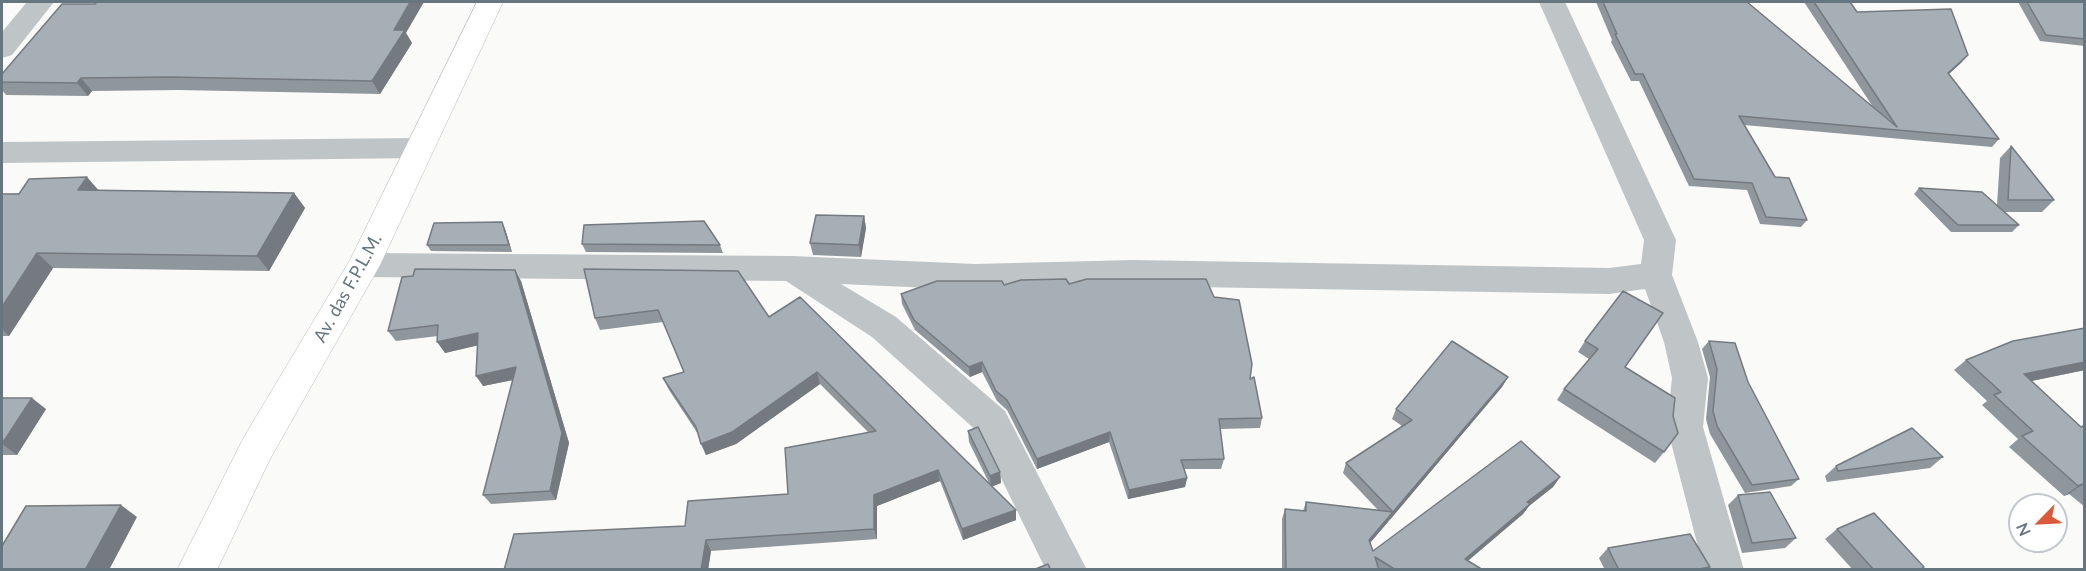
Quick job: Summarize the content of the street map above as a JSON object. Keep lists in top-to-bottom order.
{
  "streets": {
    "main road": ["Av. das F.P.L.M."]
  },
  "north": "bottom left"
}
